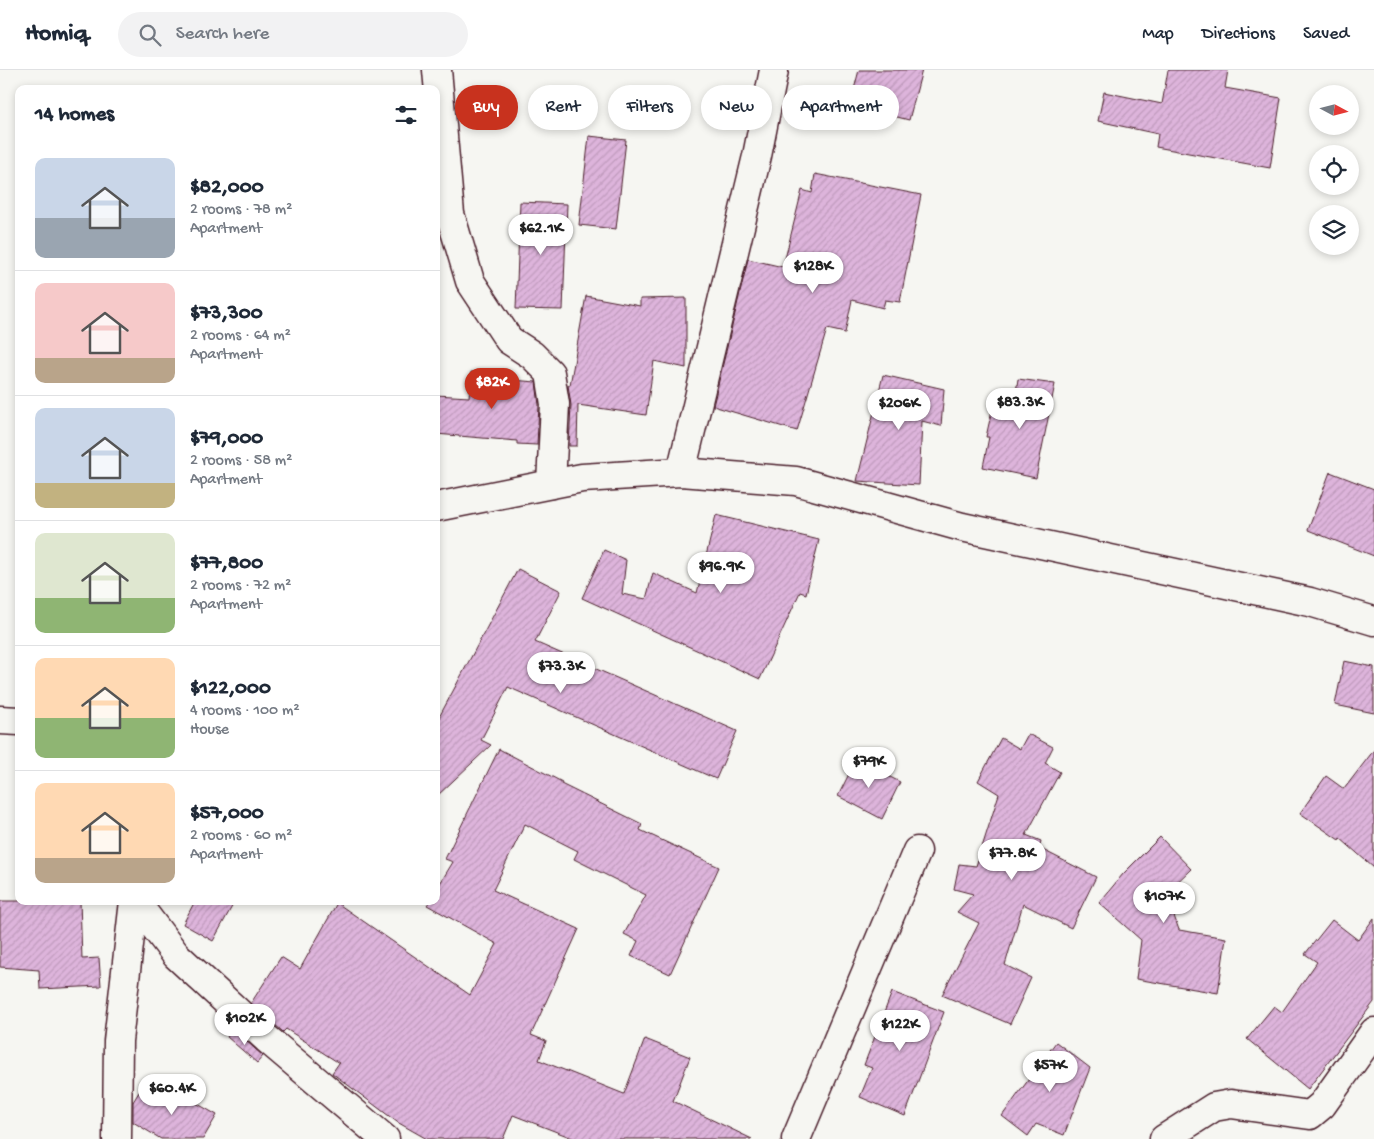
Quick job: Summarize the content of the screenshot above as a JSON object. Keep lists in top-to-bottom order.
{
  "north": "right",
  "page": {
    "header": "Homiq",
    "search": "Search here",
    "nav": ["Map", "Directions", "Saved"],
    "chip": [
      "Buy",
      "Rent",
      "Filters",
      "New",
      "Apartment"
    ],
    "heading": "14 homes",
    "list": [
      {
        "name": "$82,000",
        "note": "2 rooms · 78 m² · Apartment"
      },
      {
        "name": "$73,300",
        "note": "2 rooms · 64 m² · Apartment"
      },
      {
        "name": "$79,000",
        "note": "2 rooms · 58 m² · Apartment"
      },
      {
        "name": "$77,800",
        "note": "2 rooms · 72 m² · Apartment"
      },
      {
        "name": "$122,000",
        "note": "4 rooms · 100 m² · House"
      },
      {
        "name": "$57,000",
        "note": "2 rooms · 60 m² · Apartment"
      }
    ],
    "price": [
      "$62.1K",
      "$128K",
      "$82K",
      "$83.3K",
      "$206K",
      "$96.9K",
      "$73.3K",
      "$79K",
      "$77.8K",
      "$107K",
      "$102K",
      "$122K",
      "$57K",
      "$60.4K"
    ]
  }
}
